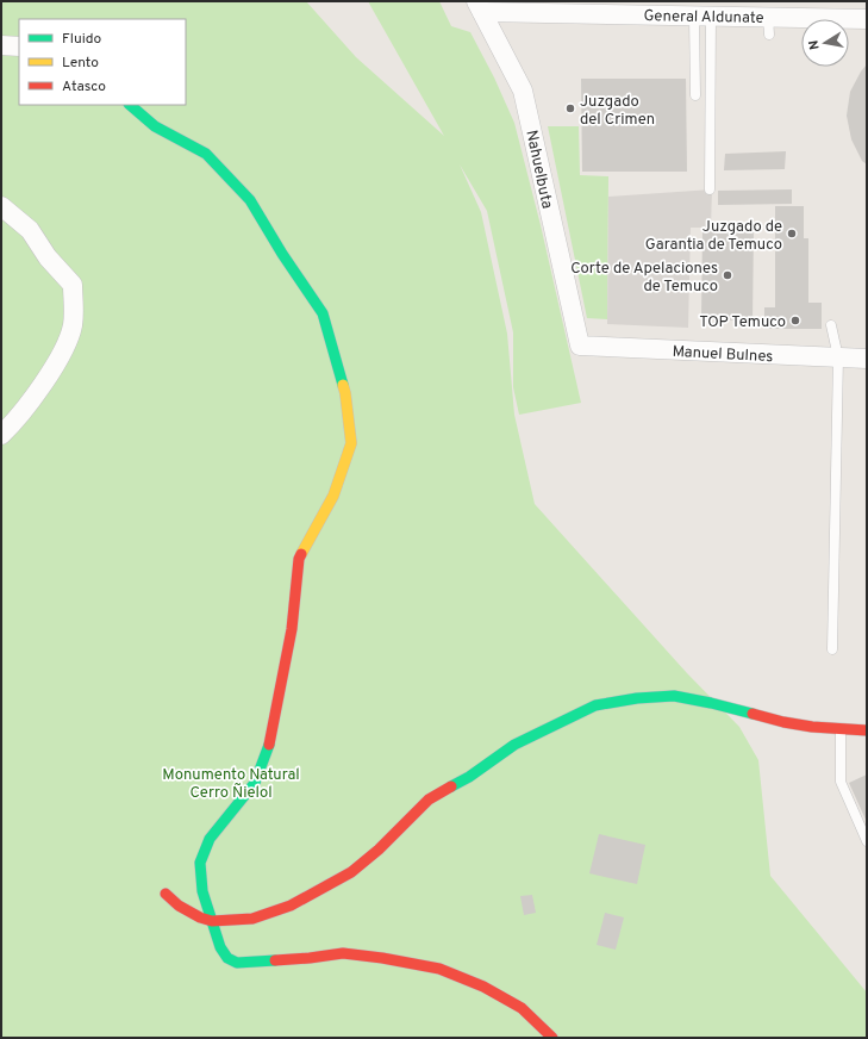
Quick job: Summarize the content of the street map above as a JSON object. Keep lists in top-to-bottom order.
{
  "streets": {
    "street": ["General Aldunate", "Nahuelbuta", "Manuel Bulnes"]
  },
  "crossings": [
    ["General Aldunate", "Nahuelbuta"],
    ["Nahuelbuta", "Manuel Bulnes"]
  ],
  "parks": ["Monumento Natural Cerro Ñielol"],
  "places": [
    "Juzgado del Crimen",
    "Juzgado de Garantia de Temuco",
    "Corte de Apelaciones de Temuco",
    "TOP Temuco"
  ],
  "legend": ["Fluido", "Lento", "Atasco"],
  "north": "left"
}
